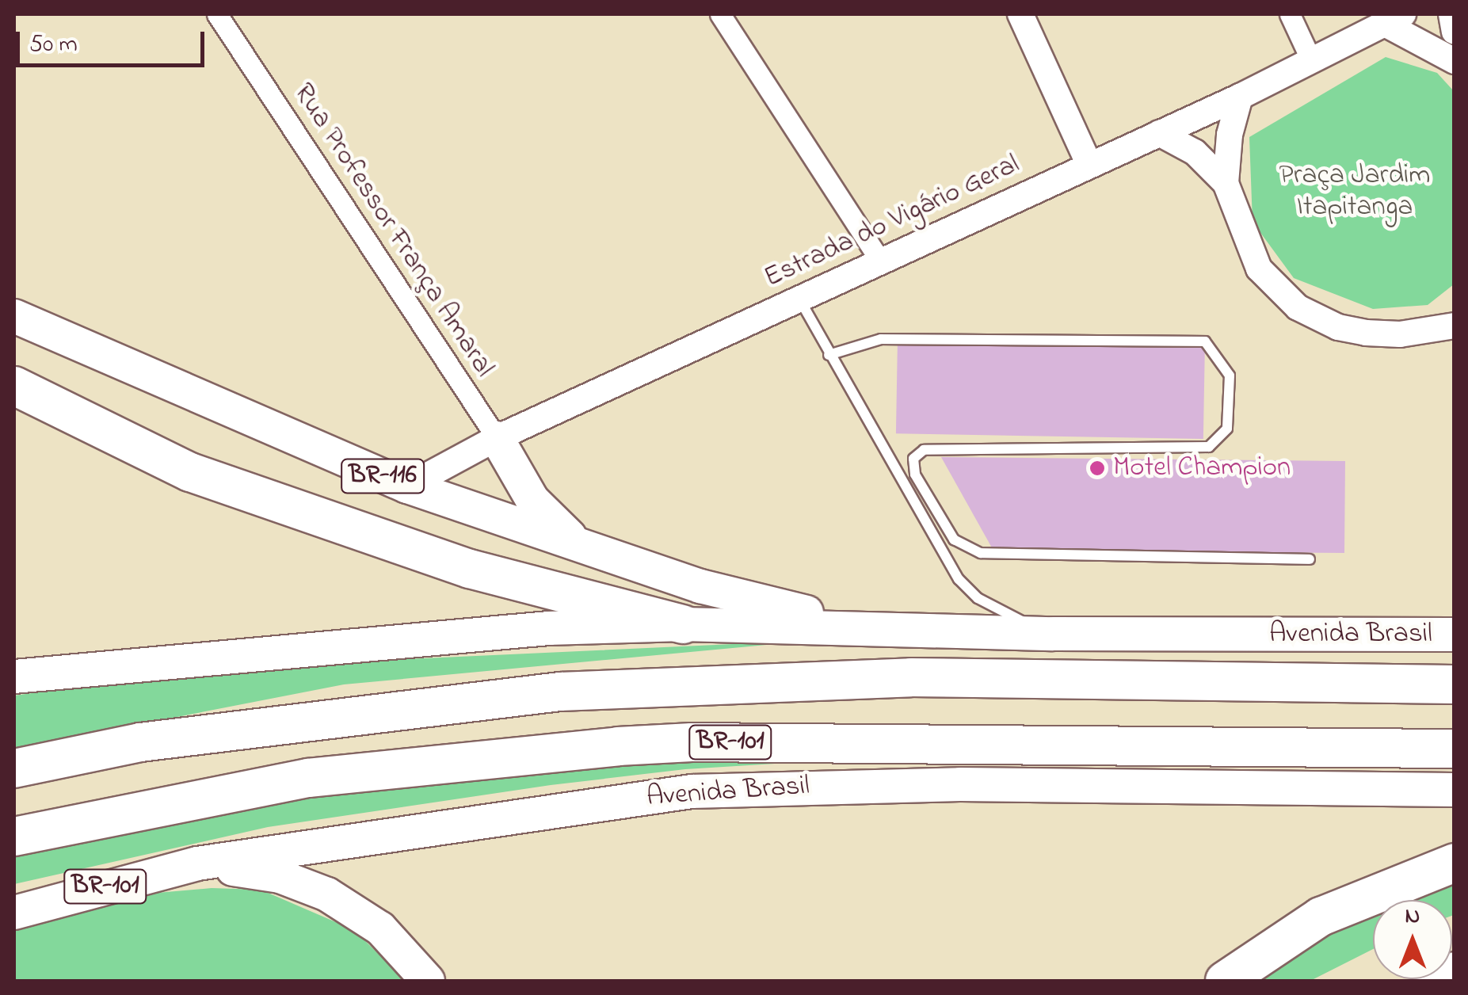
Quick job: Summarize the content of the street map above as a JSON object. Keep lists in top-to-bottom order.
{
  "streets": {
    "highway": ["BR-116", "Avenida Brasil", "BR-101"],
    "street": ["Estrada do Vigário Geral", "Rua Professor França Amaral"]
  },
  "crossings": [
    ["Estrada do Vigário Geral", "Rua Professor França Amaral"],
    ["Estrada do Vigário Geral", "BR-116"],
    ["BR-116", "Avenida Brasil"]
  ],
  "parks": ["Praça Jardim Itapitanga"],
  "places": ["Motel Champion"],
  "scale_bar": "50 m",
  "north": "top"
}
